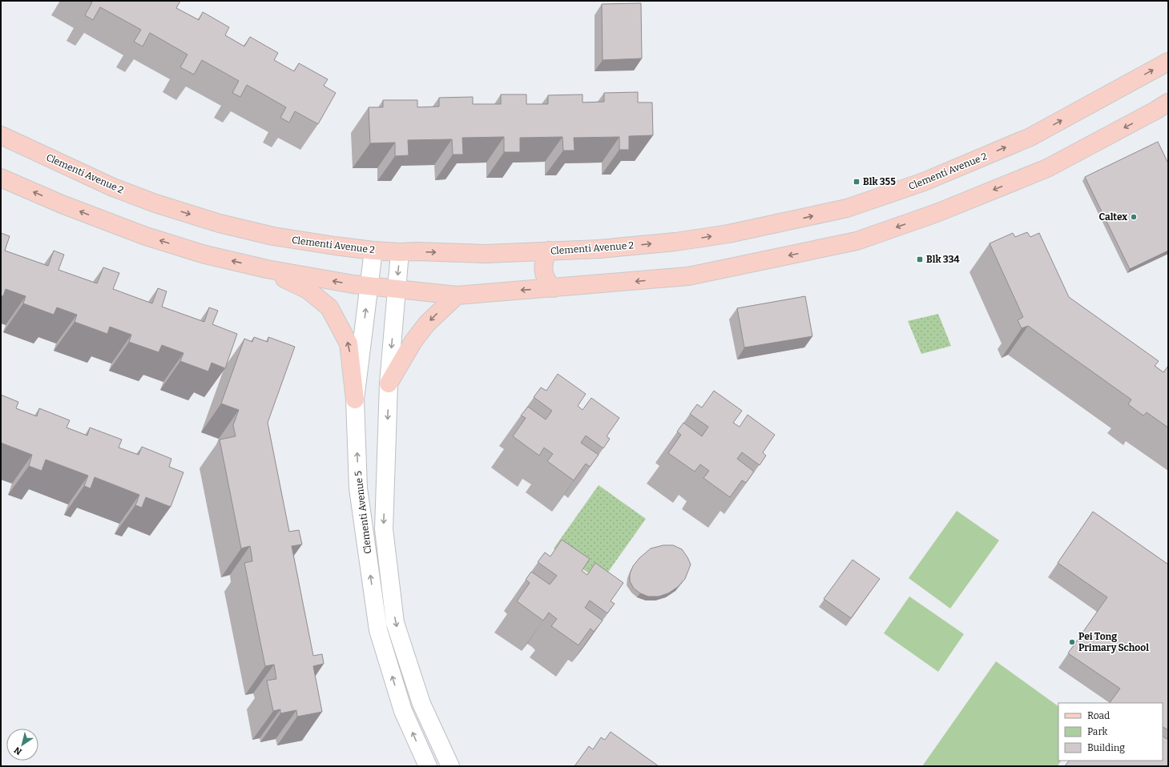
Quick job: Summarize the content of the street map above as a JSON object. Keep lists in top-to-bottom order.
{
  "streets": {
    "main road": ["Clementi Avenue 2"],
    "street": ["Clementi Avenue 5"]
  },
  "crossings": [
    ["Clementi Avenue 2", "Clementi Avenue 5"]
  ],
  "places": {
    "transit": ["Blk 355", "Blk 334"],
    "other": ["Caltex", "Pei Tong Primary School"]
  },
  "legend": ["Road", "Park", "Building"],
  "north": "bottom left"
}
